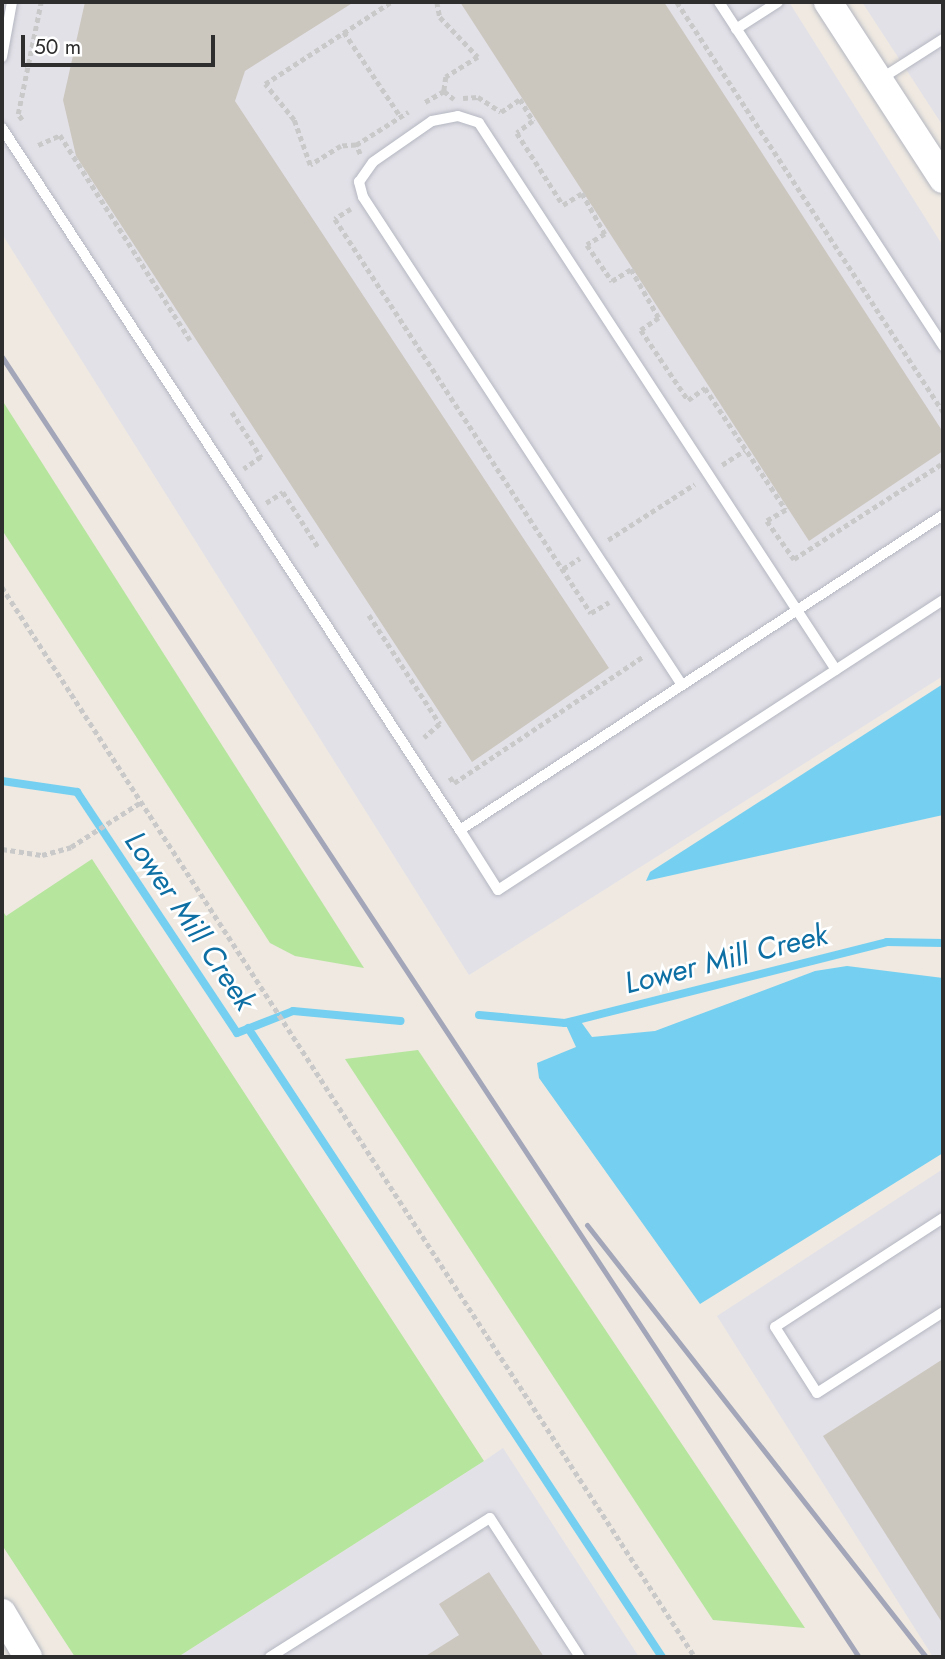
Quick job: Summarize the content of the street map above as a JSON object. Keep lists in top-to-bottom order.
{
  "water": ["Lower Mill Creek"],
  "scale_bar": "50 m"
}
